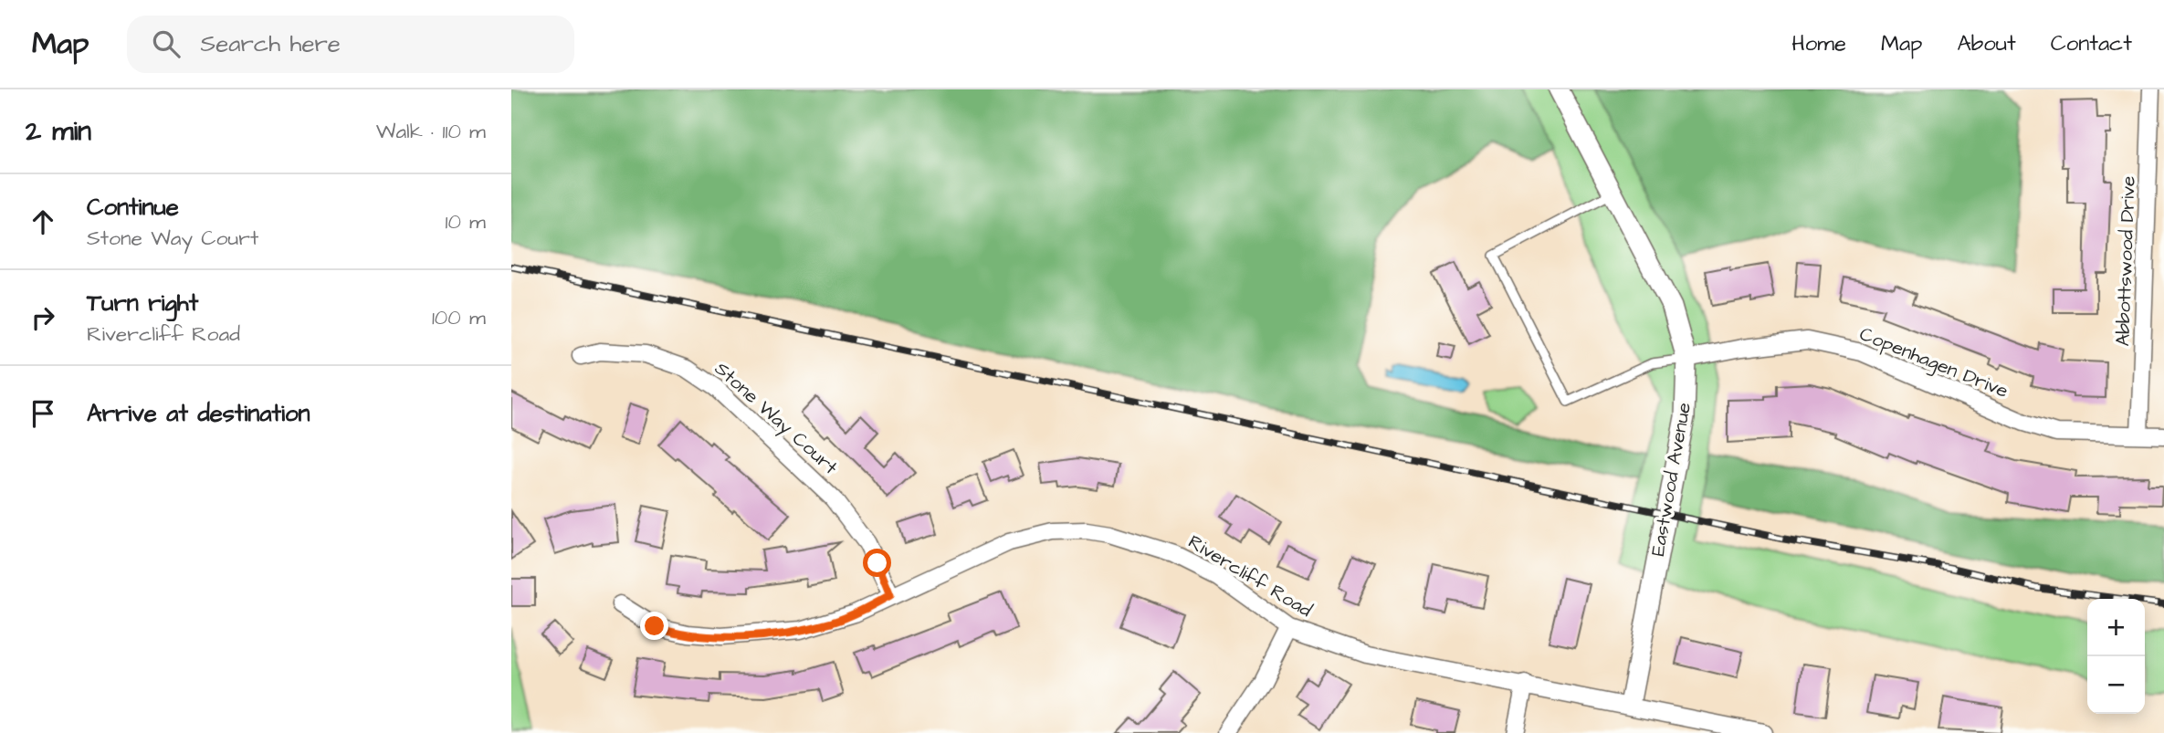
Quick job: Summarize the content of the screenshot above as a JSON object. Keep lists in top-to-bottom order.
{
  "streets": {
    "street": [
      "Abbottswood Drive",
      "Copenhagen Drive",
      "Stone Way Court",
      "Eastwood Avenue",
      "Rivercliff Road"
    ]
  },
  "crossings": [
    ["Abbottswood Drive", "Copenhagen Drive"],
    ["Copenhagen Drive", "Eastwood Avenue"],
    ["Stone Way Court", "Rivercliff Road"],
    ["Eastwood Avenue", "Rivercliff Road"]
  ],
  "page": {
    "header": "Map",
    "search": "Search here",
    "nav": [
      "Home",
      "Map",
      "About",
      "Contact"
    ],
    "heading": ["2 min", "Walk · 110 m"],
    "list": [
      ["Continue", "Stone Way Court", "10 m"],
      ["Turn right", "Rivercliff Road", "100 m"],
      "Arrive at destination"
    ],
    "map_buttons": ["+", "−"]
  }
}
